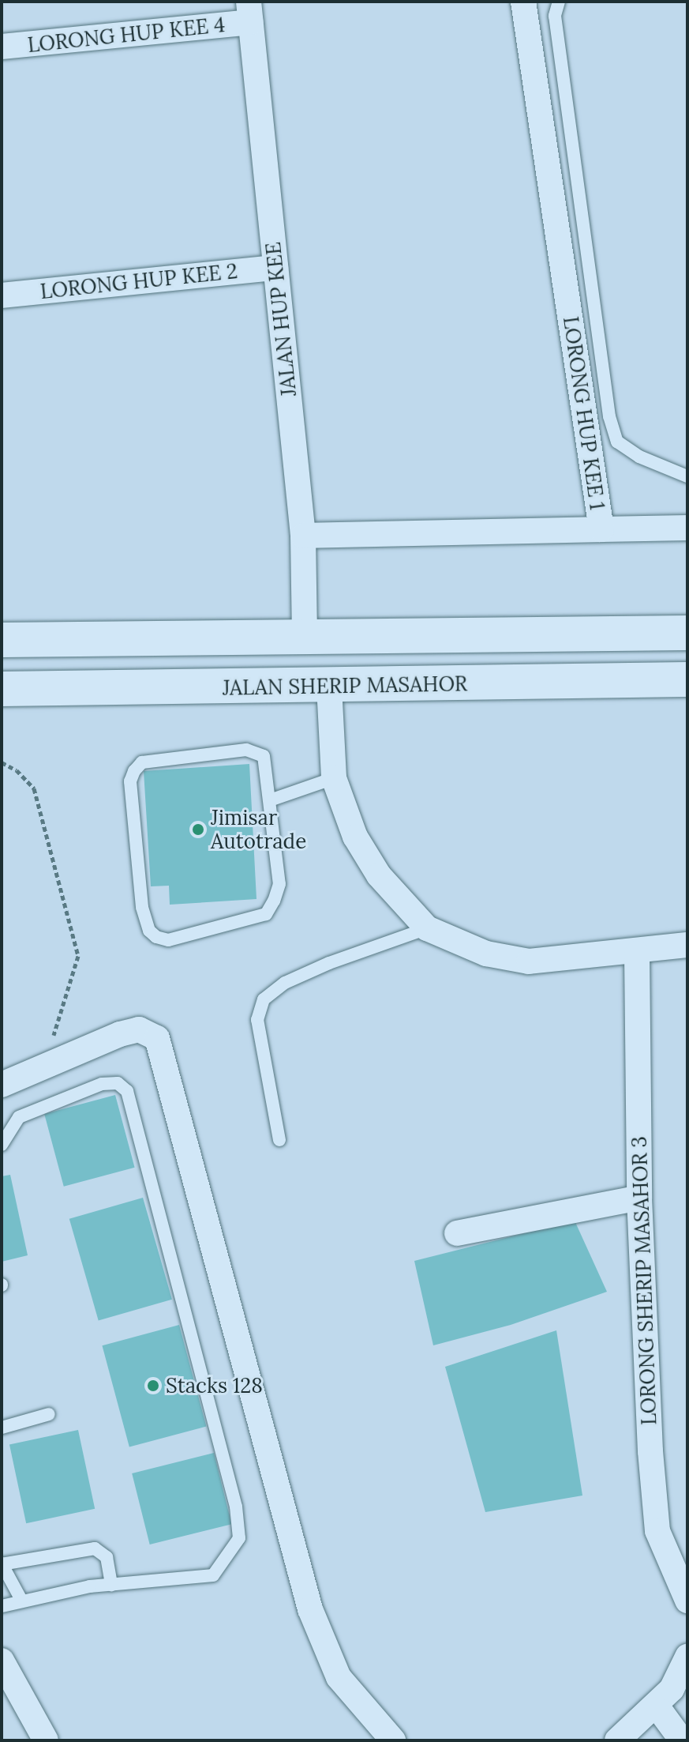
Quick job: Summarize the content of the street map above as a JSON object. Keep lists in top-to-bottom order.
{
  "streets": {
    "main road": ["JALAN SHERIP MASAHOR"],
    "street": [
      "LORONG HUP KEE 4",
      "LORONG HUP KEE 2",
      "JALAN HUP KEE",
      "LORONG HUP KEE 1",
      "LORONG SHERIP MASAHOR 3"
    ]
  },
  "crossings": [
    ["LORONG HUP KEE 4", "JALAN HUP KEE"],
    ["LORONG HUP KEE 2", "JALAN HUP KEE"],
    ["JALAN HUP KEE", "LORONG HUP KEE 1"]
  ],
  "places": ["Jimisar Autotrade", "Stacks 128"]
}
